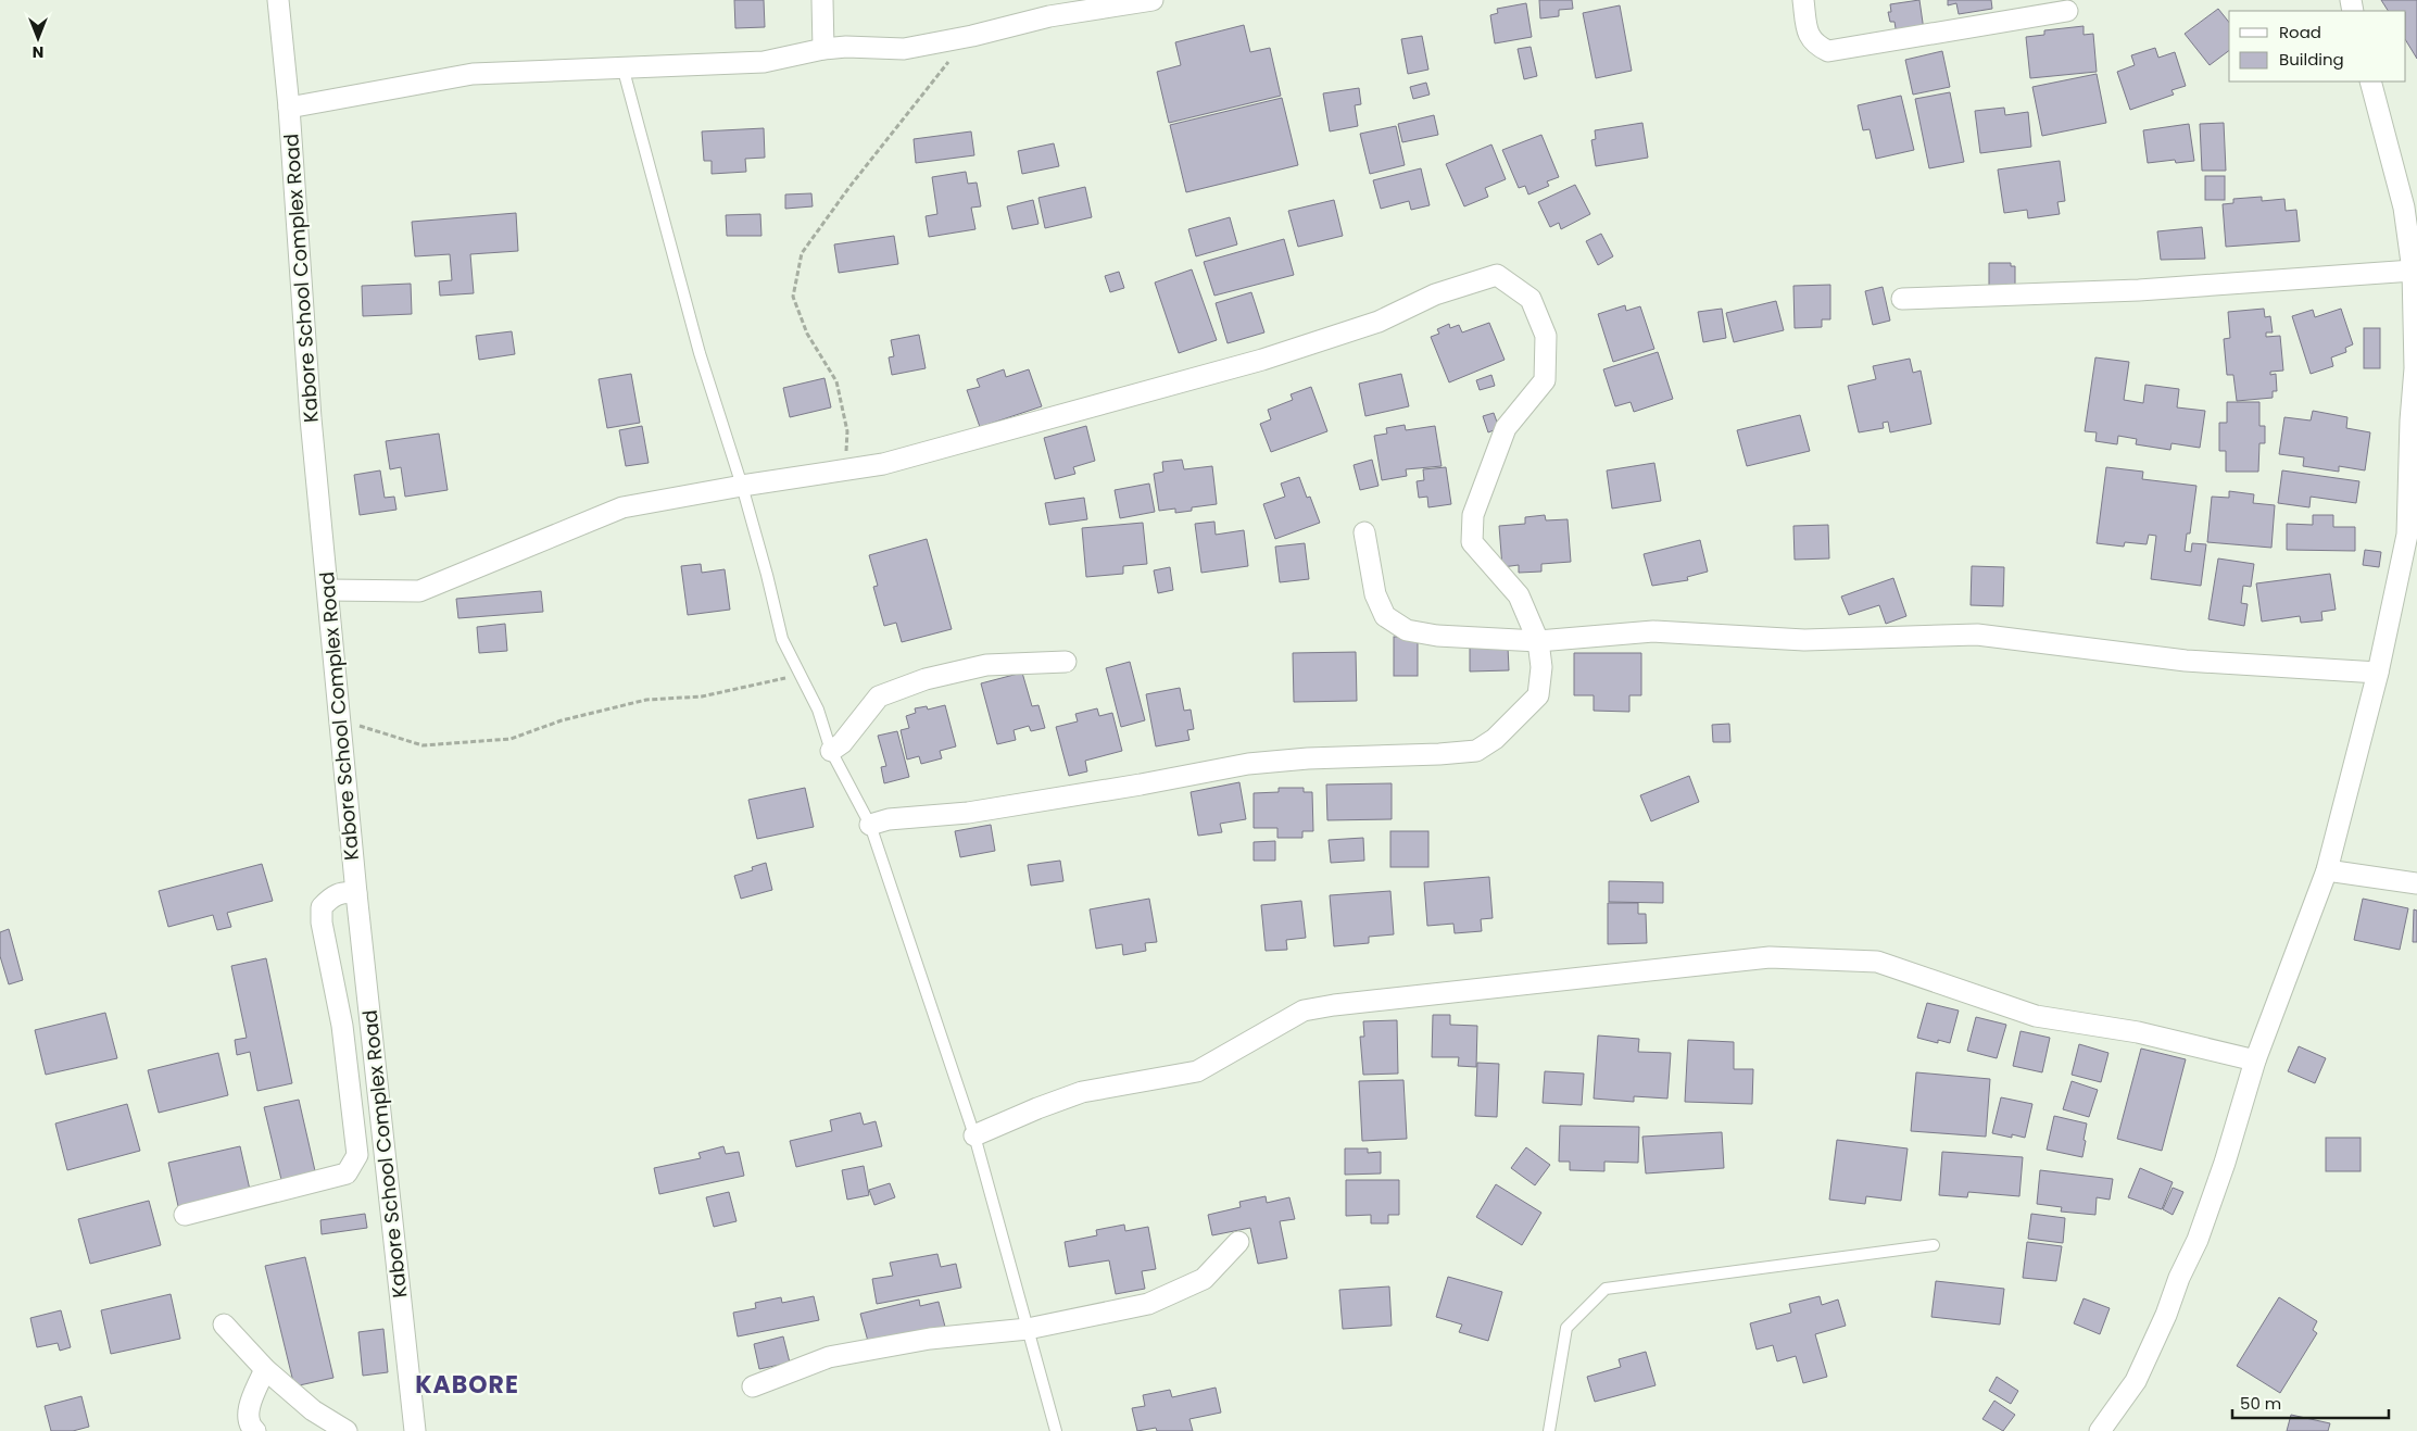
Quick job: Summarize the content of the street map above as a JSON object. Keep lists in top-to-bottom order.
{
  "streets": {
    "street": ["Kabore School Complex Road"]
  },
  "districts": ["KABORE"],
  "legend": ["Road", "Building"],
  "scale_bar": "50 m",
  "north": "bottom"
}
